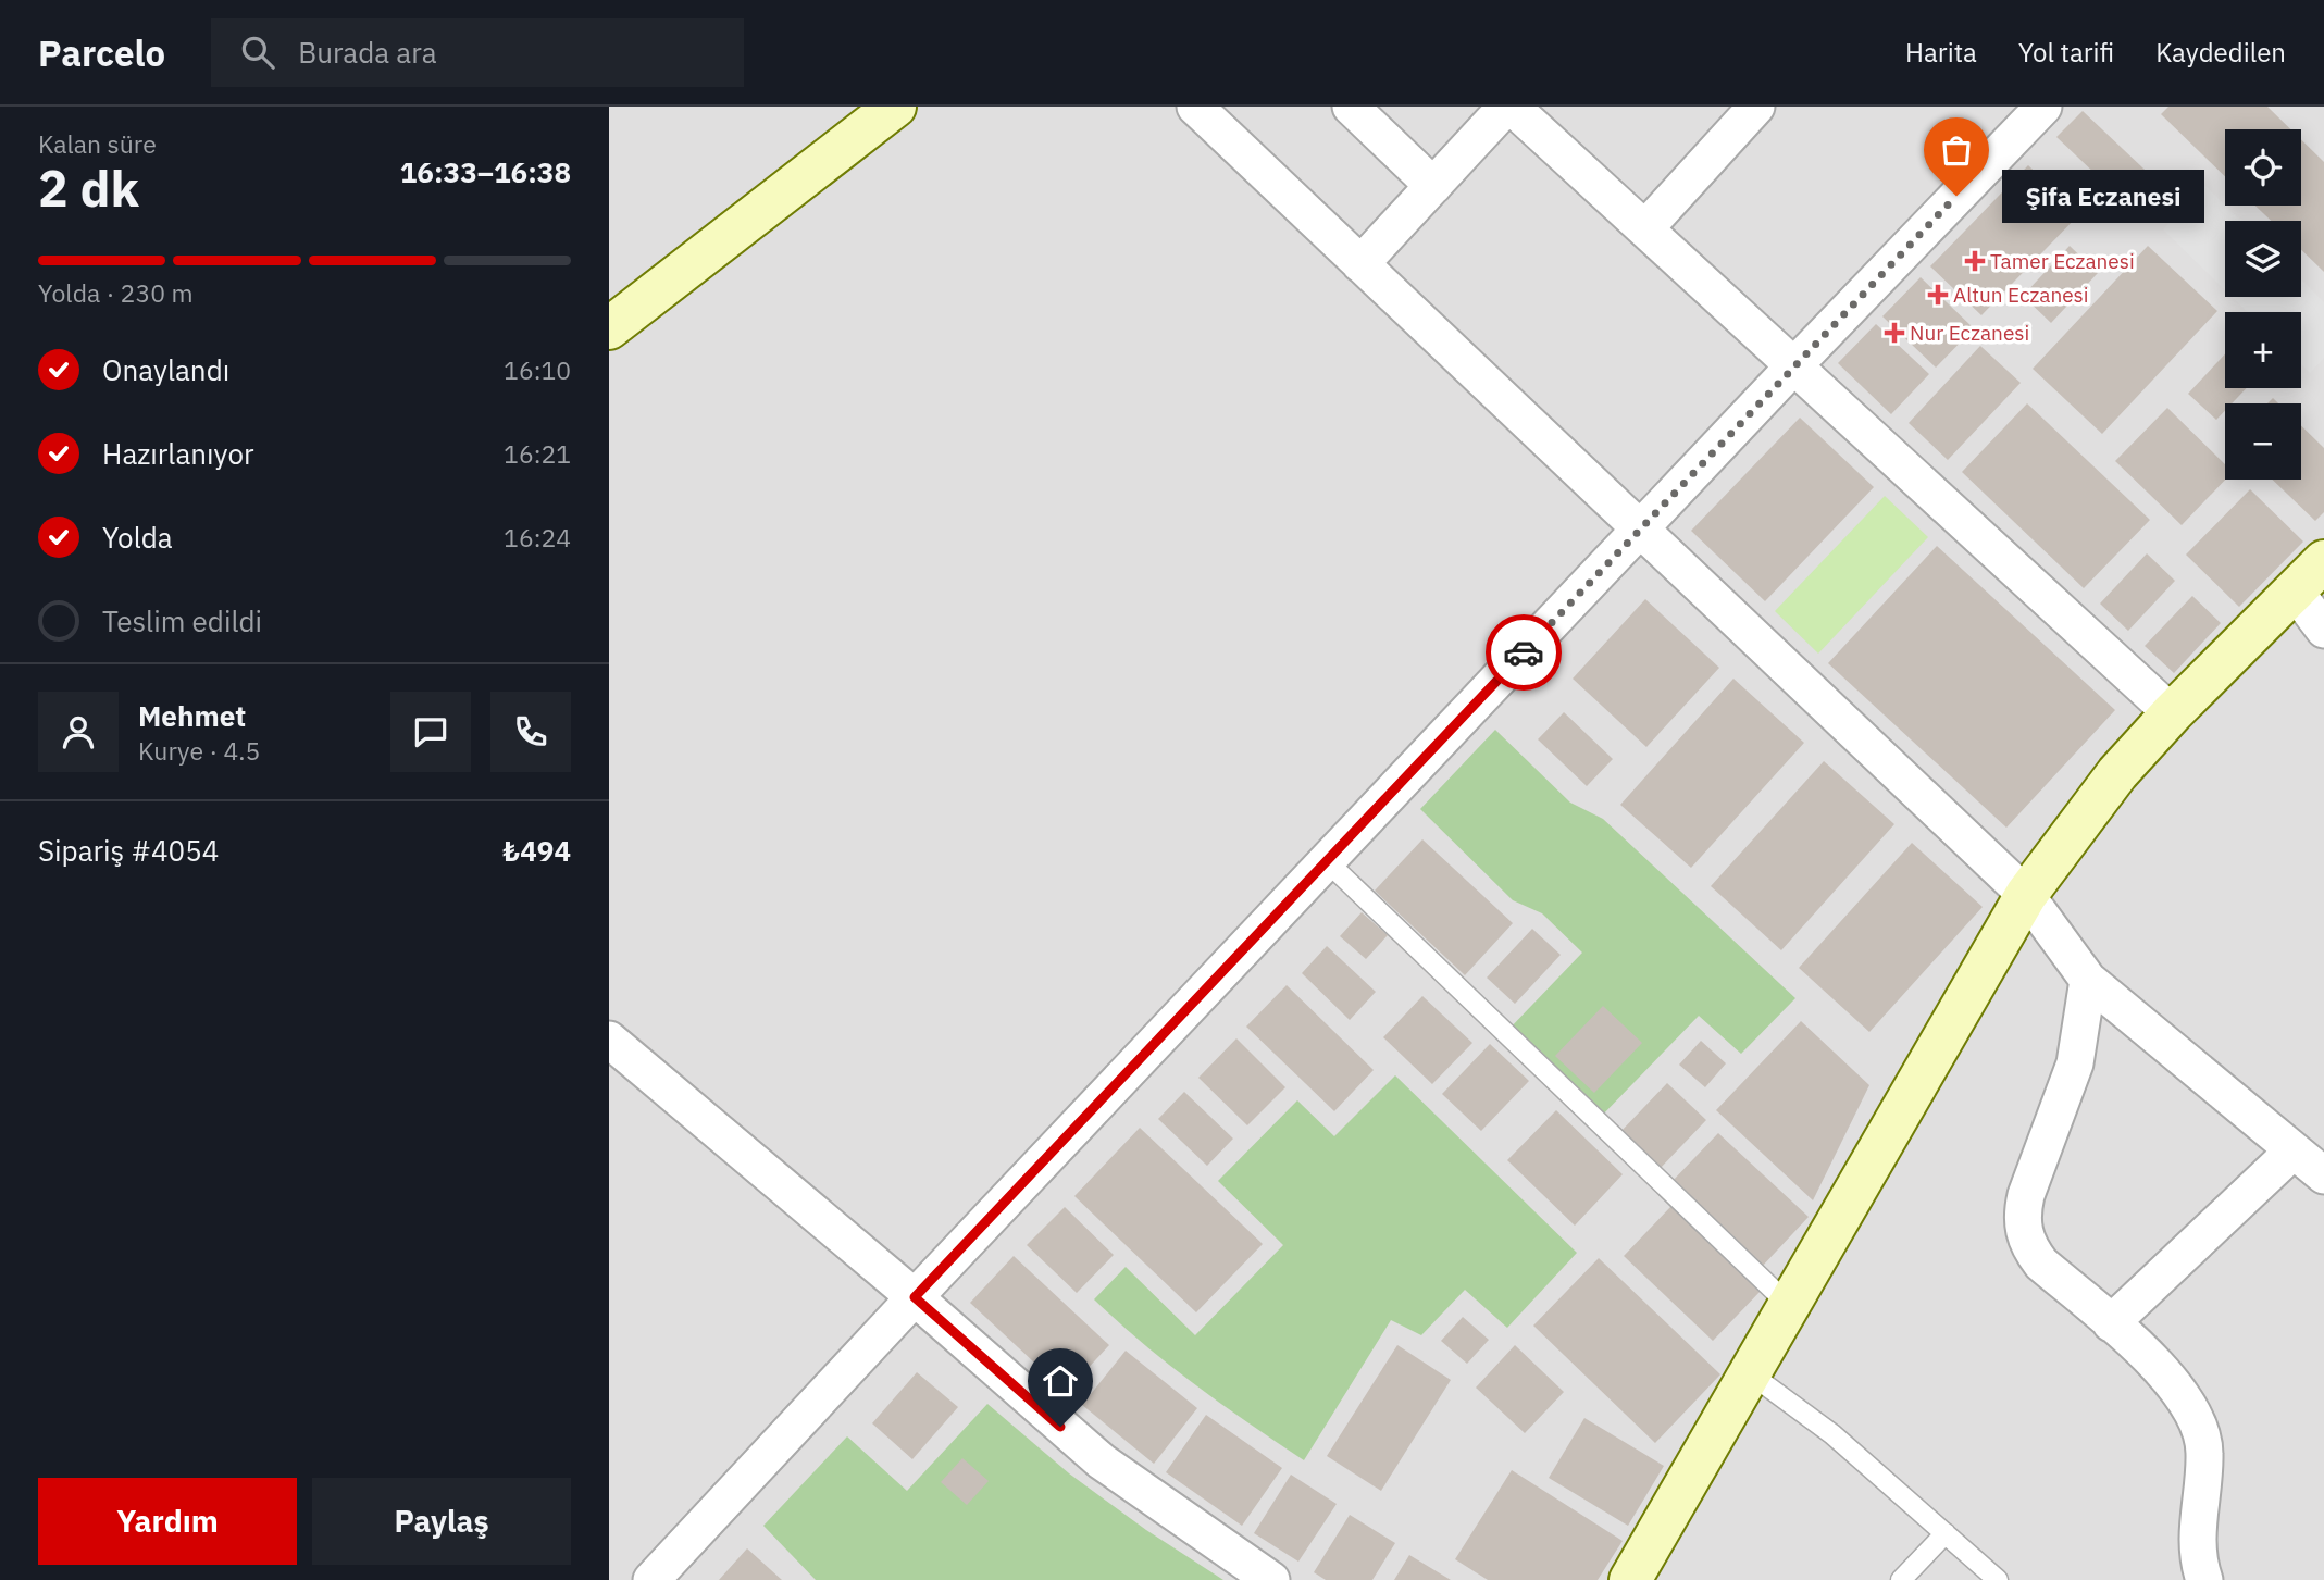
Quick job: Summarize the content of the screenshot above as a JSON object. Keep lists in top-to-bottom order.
{
  "places": {
    "other": ["Şifa Eczanesi"],
    "health": ["Tamer Eczanesi", "Altun Eczanesi", "Nur Eczanesi"]
  },
  "page": {
    "header": "Parcelo",
    "search": "Burada ara",
    "nav": ["Harita", "Yol tarifi", "Kaydedilen"],
    "heading": ["2 dk", "Kalan süre", "16:33–16:38"],
    "panel": [
      "Mehmet",
      "Kurye · 4.5",
      "Sipariş #4054",
      "₺494"
    ],
    "map_buttons": ["+", "−"],
    "bubble": "Şifa Eczanesi",
    "bar": "Yolda · 230 m",
    "list": [
      ["Onaylandı", "16:10"],
      ["Hazırlanıyor", "16:21"],
      ["Yolda", "16:24"],
      "Teslim edildi"
    ],
    "buttons": ["Yardım", "Paylaş"]
  }
}
